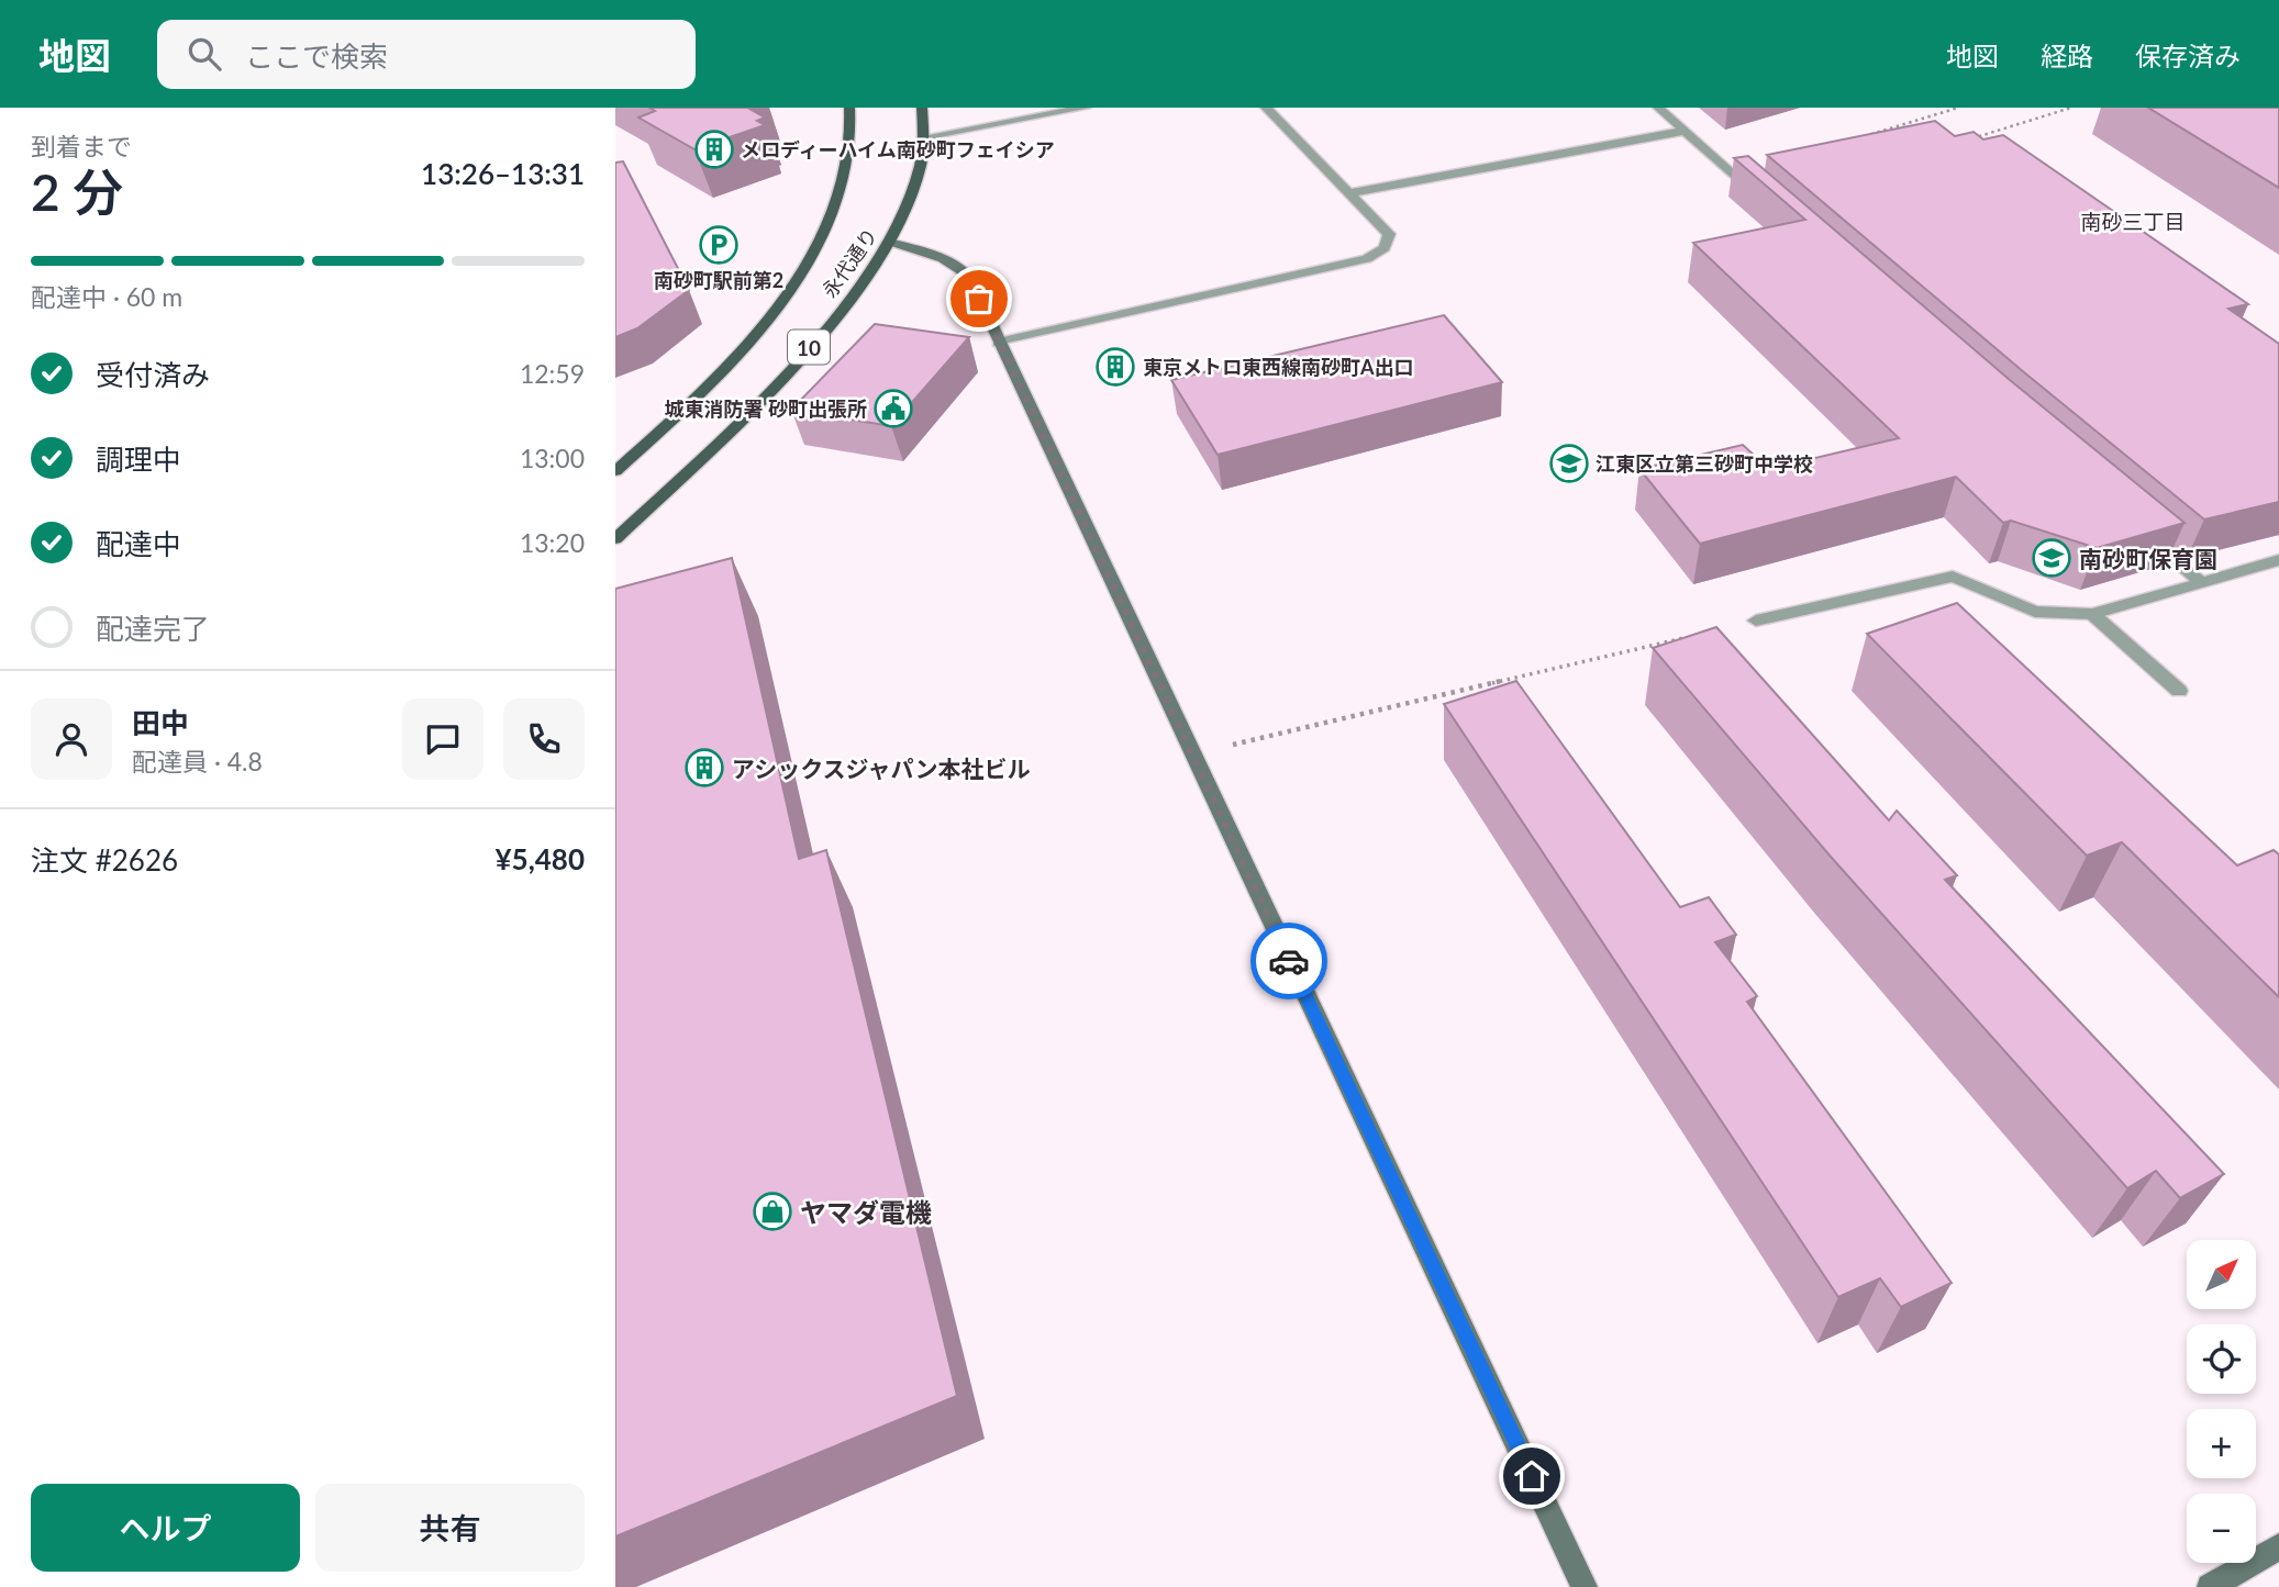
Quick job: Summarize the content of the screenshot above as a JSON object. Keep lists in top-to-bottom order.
{
  "streets": {
    "main road": ["永代通り", "10"]
  },
  "districts": ["南砂三丁目"],
  "places": {
    "building": ["メロディーハイム南砂町フェイシア", "東京メトロ東西線南砂町A出口", "アシックスジャパン本社ビル"],
    "parking": ["南砂町駅前第2"],
    "public building": ["城東消防署 砂町出張所"],
    "school or university": ["江東区立第三砂町中学校", "南砂町保育園"],
    "shop": ["ヤマダ電機"]
  },
  "north": "top right",
  "page": {
    "header": "地図",
    "search": "ここで検索",
    "nav": ["地図", "経路", "保存済み"],
    "heading": ["2 分", "到着まで", "13:26–13:31"],
    "panel": [
      "田中",
      "配達員 · 4.8",
      "注文 #2626",
      "¥5,480"
    ],
    "bar": "配達中 · 60 m",
    "list": [
      ["受付済み", "12:59"],
      ["調理中", "13:00"],
      ["配達中", "13:20"],
      "配達完了"
    ],
    "map_buttons": ["+", "−"],
    "buttons": ["ヘルプ", "共有"]
  }
}
